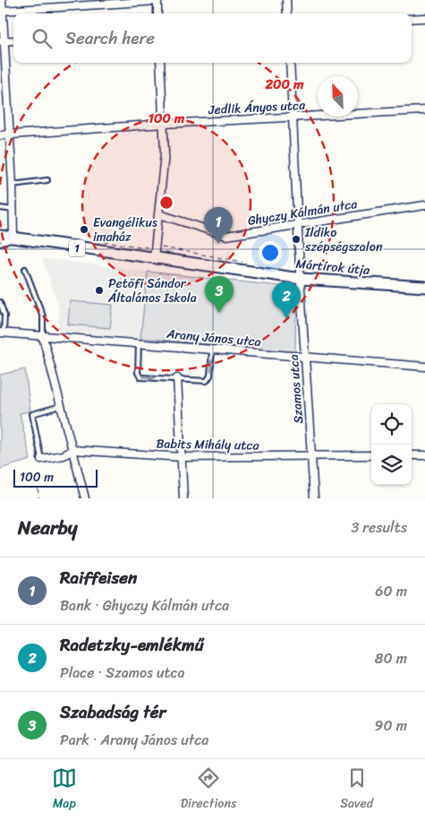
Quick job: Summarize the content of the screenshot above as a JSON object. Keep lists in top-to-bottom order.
{
  "streets": {
    "main road": ["1", "Mártírok útja"],
    "street": [
      "Jedlik Ányos utca",
      "Ghyczy Kálmán utca",
      "Arany János utca",
      "Szamos utca",
      "Babits Mihály utca"
    ]
  },
  "crossings": [
    ["Jedlik Ányos utca", "Szamos utca"],
    ["Ghyczy Kálmán utca", "Szamos utca"],
    ["Mártírok útja", "Szamos utca"],
    ["Arany János utca", "Szamos utca"],
    ["Szamos utca", "Babits Mihály utca"]
  ],
  "places": ["Evangélikus imaház", "Ildiko szépségszalon", "Petőfi Sándor Általános Iskola"],
  "scale_bar": "100 m",
  "north": "top left",
  "page": {
    "search": "Search here",
    "pins": ["1", "3", "2"],
    "scale": "100 m",
    "heading": ["Nearby", "3 results"],
    "list": [
      {
        "mark": "1",
        "name": "Raiffeisen",
        "note": "Bank · Ghyczy Kálmán utca",
        "value": "60 m"
      },
      {
        "mark": "2",
        "name": "Radetzky-emlékmű",
        "note": "Place · Szamos utca",
        "value": "80 m"
      },
      {
        "mark": "3",
        "name": "Szabadság tér",
        "note": "Park · Arany János utca",
        "value": "90 m"
      }
    ],
    "nav": ["Map", "Directions", "Saved"]
  },
  "rings": ["200 m", "100 m"]
}
